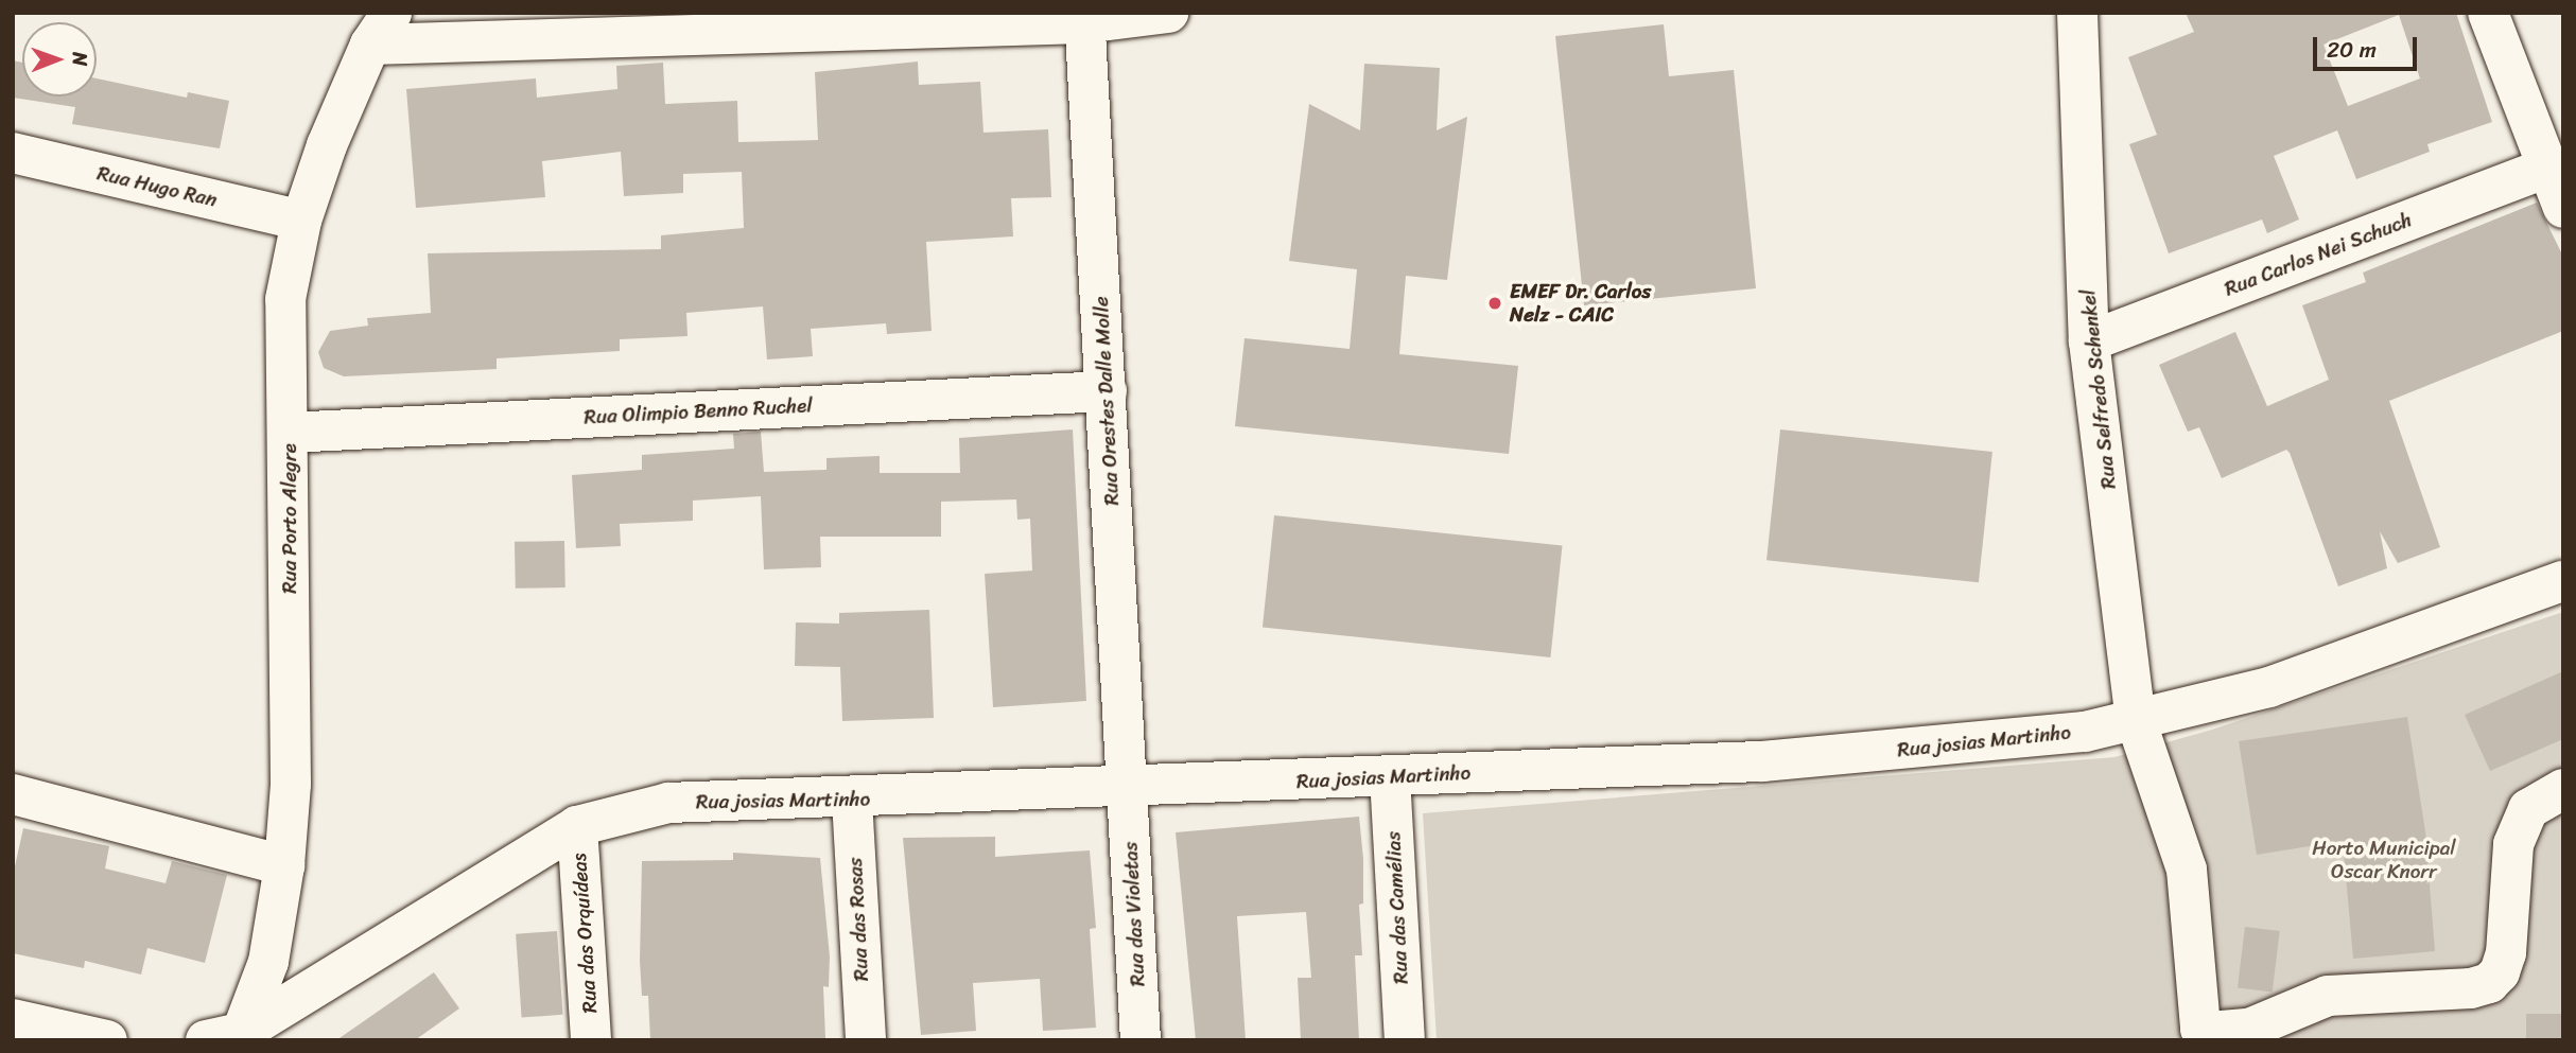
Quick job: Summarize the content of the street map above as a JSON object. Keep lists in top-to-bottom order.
{
  "streets": {
    "street": [
      "Rua Hugo Ran",
      "Rua Carlos Nei Schuch",
      "Rua Selfredo Schenkel",
      "Rua Orestes Dalle Molle",
      "Rua Olimpio Benno Ruchel",
      "Rua Porto Alegre",
      "Rua josias Martinho",
      "Rua das Camélias",
      "Rua das Violetas",
      "Rua das Rosas",
      "Rua das Orquídeas"
    ]
  },
  "crossings": [
    ["Rua Hugo Ran", "Rua Porto Alegre"],
    ["Rua Carlos Nei Schuch", "Rua Selfredo Schenkel"],
    ["Rua Selfredo Schenkel", "Rua josias Martinho"],
    ["Rua Orestes Dalle Molle", "Rua Olimpio Benno Ruchel"],
    ["Rua Orestes Dalle Molle", "Rua josias Martinho"],
    ["Rua Orestes Dalle Molle", "Rua das Violetas"],
    ["Rua Olimpio Benno Ruchel", "Rua Porto Alegre"],
    ["Rua Porto Alegre", "Rua josias Martinho"],
    ["Rua josias Martinho", "Rua das Camélias"],
    ["Rua josias Martinho", "Rua das Violetas"],
    ["Rua josias Martinho", "Rua das Rosas"],
    ["Rua josias Martinho", "Rua das Orquídeas"]
  ],
  "parks": ["Horto Municipal Oscar Knorr"],
  "places": ["EMEF Dr. Carlos Nelz - CAIC"],
  "scale_bar": "20 m",
  "north": "right"
}
